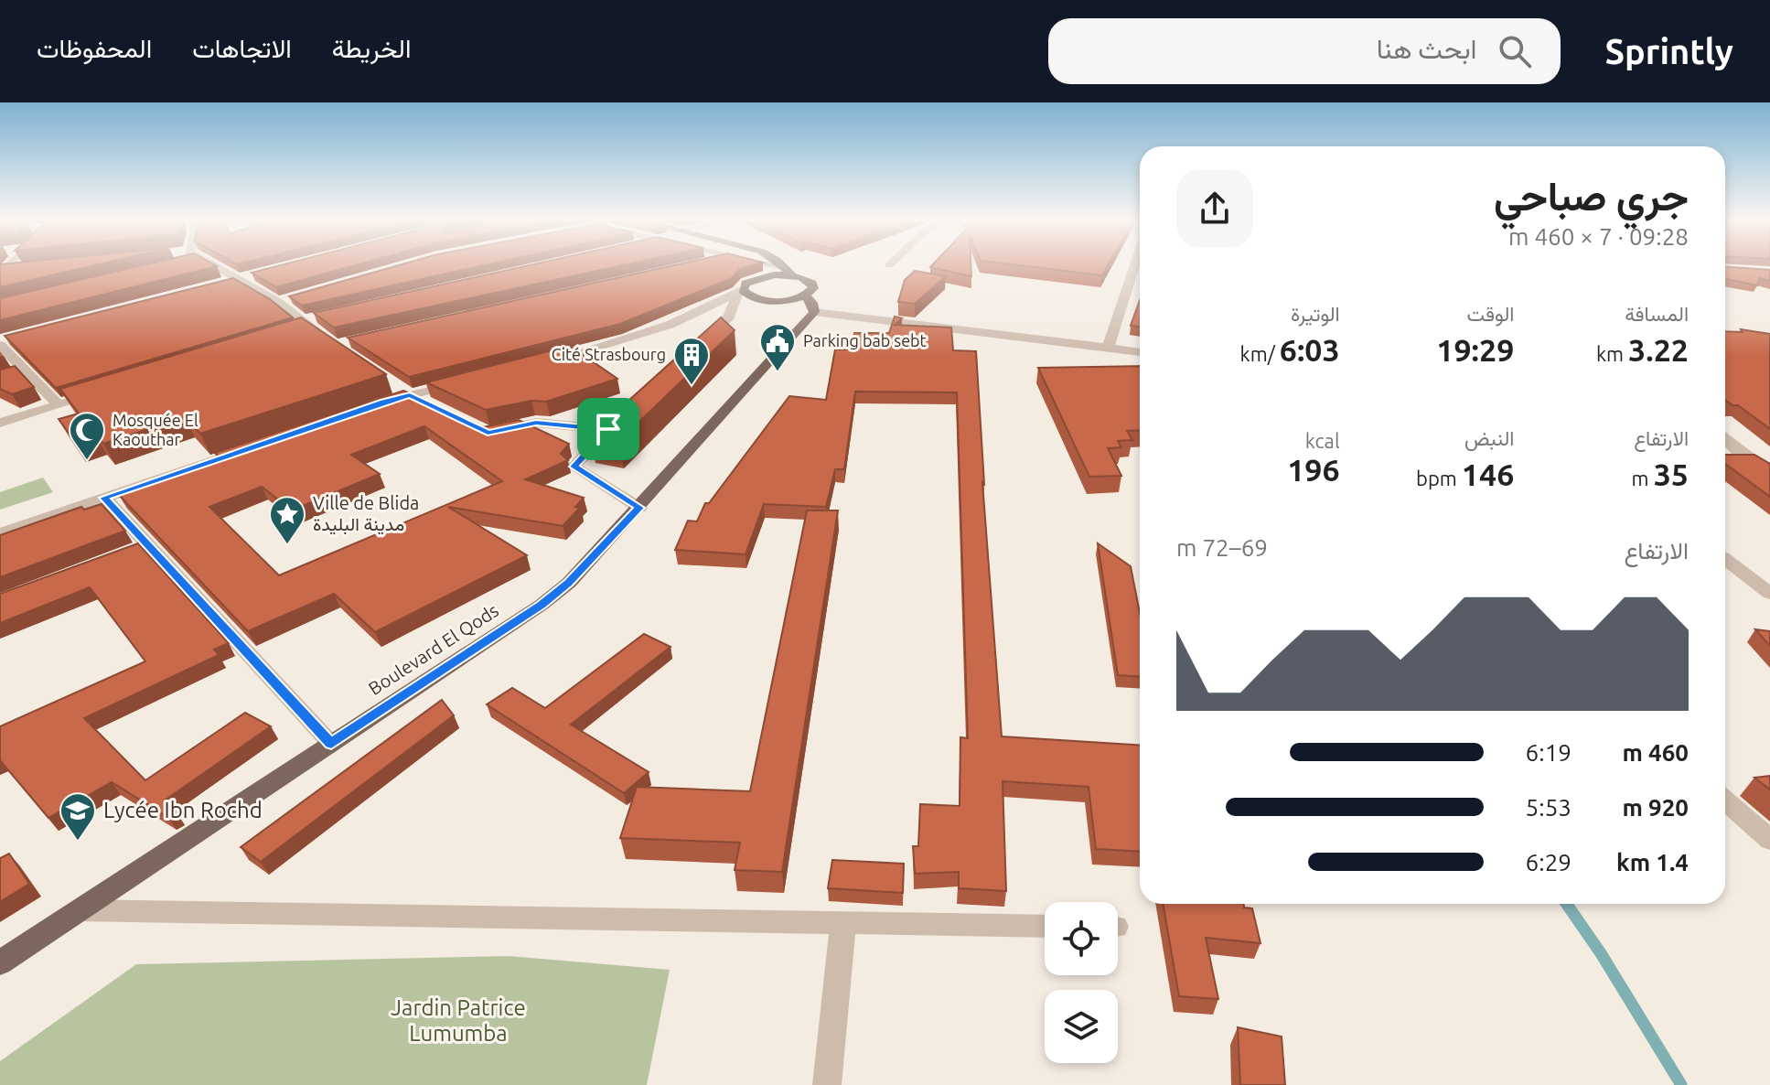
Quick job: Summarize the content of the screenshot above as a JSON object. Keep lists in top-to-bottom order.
{
  "streets": {
    "main road": ["Boulevard El Qods"]
  },
  "parks": ["Jardin Patrice Lumumba"],
  "places": {
    "public building": ["Parking bab sebt"],
    "building": ["Cité Strasbourg"],
    "mosque": ["Mosquée El Kaouthar"],
    "place": ["Ville de Blida مدينة البليدة"],
    "school or university": ["Lycée Ibn Rochd"]
  },
  "page": {
    "header": "Sprintly",
    "search": "ابحث هنا",
    "nav": ["الخريطة", "الاتجاهات", "المحفوظات"],
    "heading": ["جري صباحي", "09:28 · 7 × 460 m"],
    "stats": [
      ["المسافة", "3.22 km"],
      ["الوقت", "19:29"],
      ["الوتيرة", "6:03 /km"],
      ["الارتفاع", "35 m"],
      ["النبض", "146 bpm"],
      ["kcal", "196"]
    ],
    "chart": ["الارتفاع", "69–72 m"],
    "list": [
      {
        "name": "460 m",
        "note": "6:19"
      },
      {
        "name": "920 m",
        "note": "5:53"
      },
      {
        "name": "1.4 km",
        "note": "6:29"
      }
    ]
  }
}
